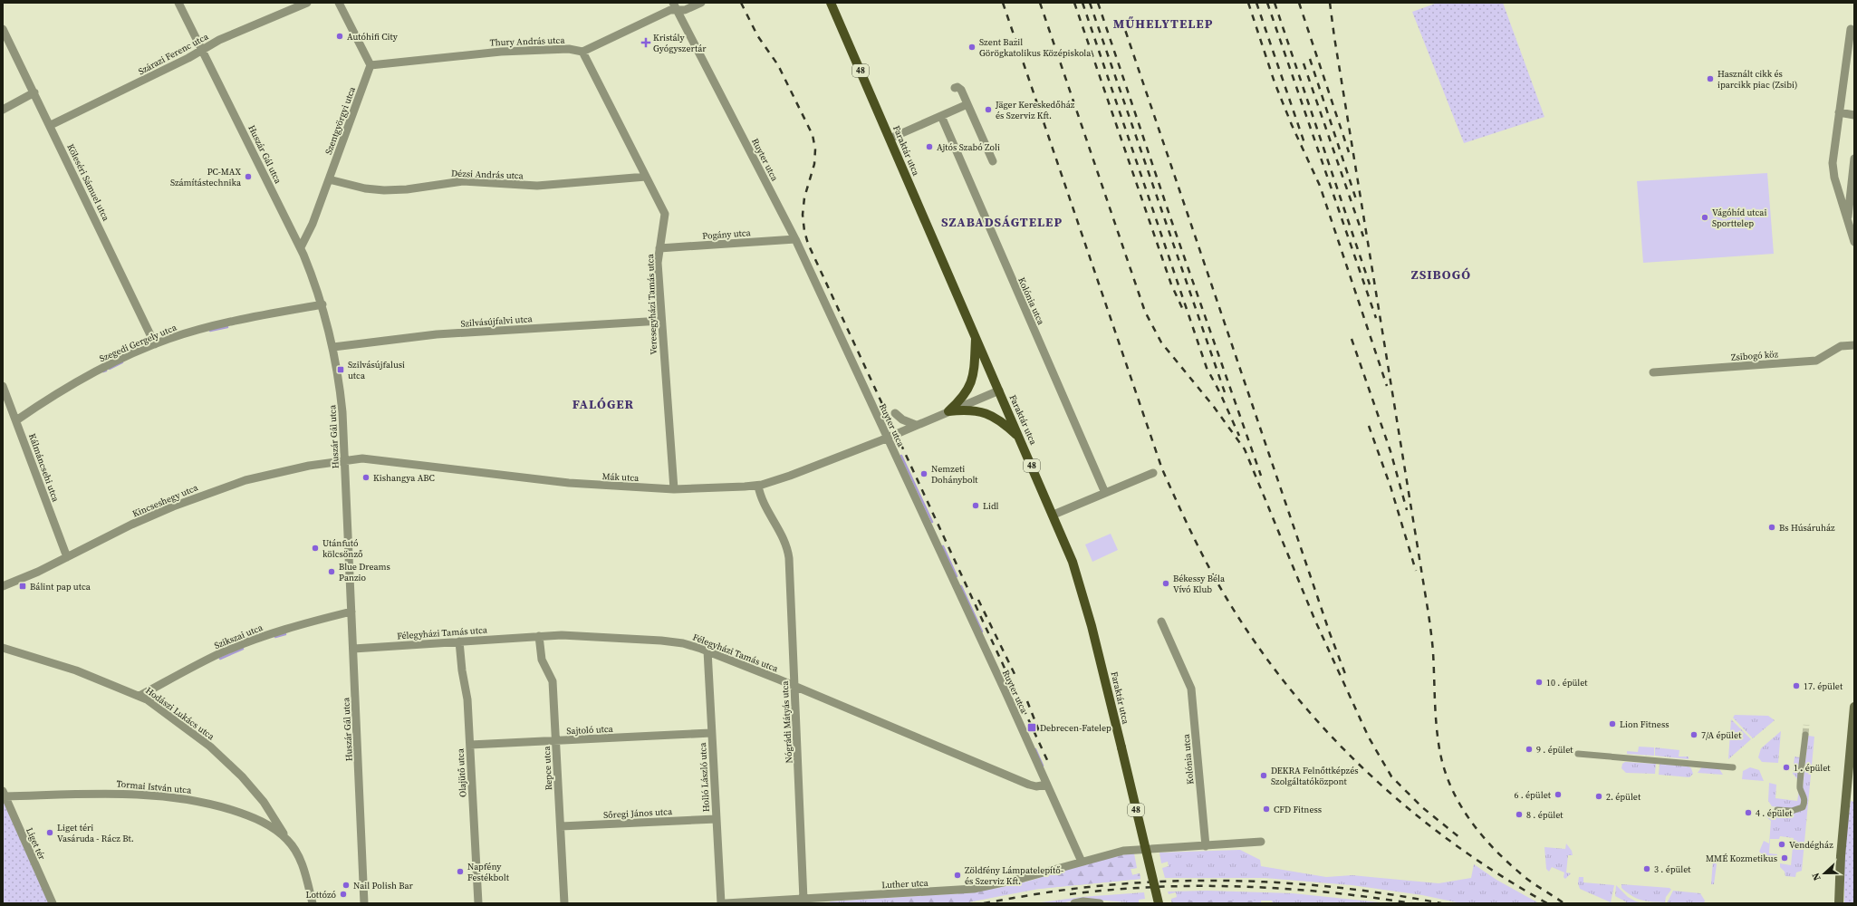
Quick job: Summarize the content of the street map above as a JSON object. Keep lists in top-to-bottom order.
{
  "streets": {
    "main road": ["48", "Faraktár utca"],
    "street": [
      "Thury András utca",
      "Szárazi Ferenc utca",
      "Szentgyörgyi utca",
      "Huszár Gál utca",
      "Ruyter utca",
      "Dézsi András utca",
      "Köleséri Sámuel utca",
      "Pogány utca",
      "Kolónia utca",
      "Veresegyházi Tamás utca",
      "Szilvásújfalvi utca",
      "Szegedi Gergely utca",
      "Zsibogó köz",
      "Kálmáncsehi utca",
      "Mák utca",
      "Kincseshegy utca",
      "Félegyházi Tamás utca",
      "Szikszai utca",
      "Hodászi Lukács utca",
      "Nógrádi Mátyás utca",
      "Sajtoló utca",
      "Repce utca",
      "Olajütő utca",
      "Holló László utca",
      "Tormai István utca",
      "Sőregi János utca",
      "Liget tér",
      "Luther utca"
    ]
  },
  "crossings": [
    ["Thury András utca", "Szentgyörgyi utca"],
    ["Thury András utca", "Veresegyházi Tamás utca"],
    ["Szárazi Ferenc utca", "Huszár Gál utca"],
    ["Szárazi Ferenc utca", "Köleséri Sámuel utca"],
    ["Szentgyörgyi utca", "Huszár Gál utca"],
    ["Szentgyörgyi utca", "Dézsi András utca"],
    ["Faraktár utca", "Mák utca"],
    ["Huszár Gál utca", "Szilvásújfalvi utca"],
    ["Huszár Gál utca", "Szegedi Gergely utca"],
    ["Huszár Gál utca", "Mák utca"],
    ["Huszár Gál utca", "Kincseshegy utca"],
    ["Huszár Gál utca", "Félegyházi Tamás utca"],
    ["Huszár Gál utca", "Szikszai utca"],
    ["Ruyter utca", "Pogány utca"],
    ["Ruyter utca", "Mák utca"],
    ["Ruyter utca", "Félegyházi Tamás utca"],
    ["Ruyter utca", "Luther utca"],
    ["Dézsi András utca", "Veresegyházi Tamás utca"],
    ["Köleséri Sámuel utca", "Szegedi Gergely utca"],
    ["Pogány utca", "Veresegyházi Tamás utca"],
    ["Kolónia utca", "Luther utca"],
    ["Veresegyházi Tamás utca", "Szilvásújfalvi utca"],
    ["Veresegyházi Tamás utca", "Mák utca"],
    ["Szegedi Gergely utca", "Kálmáncsehi utca"],
    ["Kálmáncsehi utca", "Kincseshegy utca"],
    ["Mák utca", "Kincseshegy utca"],
    ["Mák utca", "Nógrádi Mátyás utca"],
    ["Félegyházi Tamás utca", "Nógrádi Mátyás utca"],
    ["Félegyházi Tamás utca", "Repce utca"],
    ["Félegyházi Tamás utca", "Olajütő utca"],
    ["Félegyházi Tamás utca", "Holló László utca"],
    ["Szikszai utca", "Hodászi Lukács utca"],
    ["Hodászi Lukács utca", "Tormai István utca"],
    ["Nógrádi Mátyás utca", "Luther utca"],
    ["Sajtoló utca", "Repce utca"],
    ["Sajtoló utca", "Olajütő utca"],
    ["Sajtoló utca", "Holló László utca"],
    ["Repce utca", "Sőregi János utca"],
    ["Holló László utca", "Sőregi János utca"],
    ["Tormai István utca", "Liget tér"]
  ],
  "districts": [
    "MŰHELYTELEP",
    "SZABADSÁGTELEP",
    "ZSIBOGÓ",
    "FALÓGER"
  ],
  "places": {
    "other": [
      "Autóhifi City",
      "Szent Bazil Görögkatolikus Középiskola",
      "Használt cikk és iparcikk piac (Zsibi)",
      "Jäger Kereskedőház és Szerviz Kft.",
      "Ajtós Szabó Zoli",
      "PC-MAX Számítástechnika",
      "Vágóhíd utcai Sporttelep",
      "Nemzeti Dohánybolt",
      "Kishangya ABC",
      "Lidl",
      "Bs Húsáruház",
      "Utánfutó kölcsönző",
      "Blue Dreams Panzio",
      "Békessy Béla Vívó Klub",
      "10 . épület",
      "17. épület",
      "Lion Fitness",
      "7/A épület",
      "9 . épület",
      "1 . épület",
      "DEKRA Felnőttképzés Szolgáltatóközpont",
      "6 . épület",
      "2. épület",
      "CFD Fitness",
      "4 . épület",
      "8 . épület",
      "Liget téri Vasáruda - Rácz Bt.",
      "Vendégház",
      "MMÉ Kozmetikus",
      "3 . épület",
      "Napfény Festékbolt",
      "Zöldfény Lámpatelepítő- és Szerviz Kft.",
      "Nail Polish Bar",
      "Lottózó"
    ],
    "health": ["Kristály Gyógyszertár"],
    "transit": ["Szilvásújfalusi utca", "Bálint pap utca", "Debrecen-Fatelep"]
  },
  "north": "left"
}
